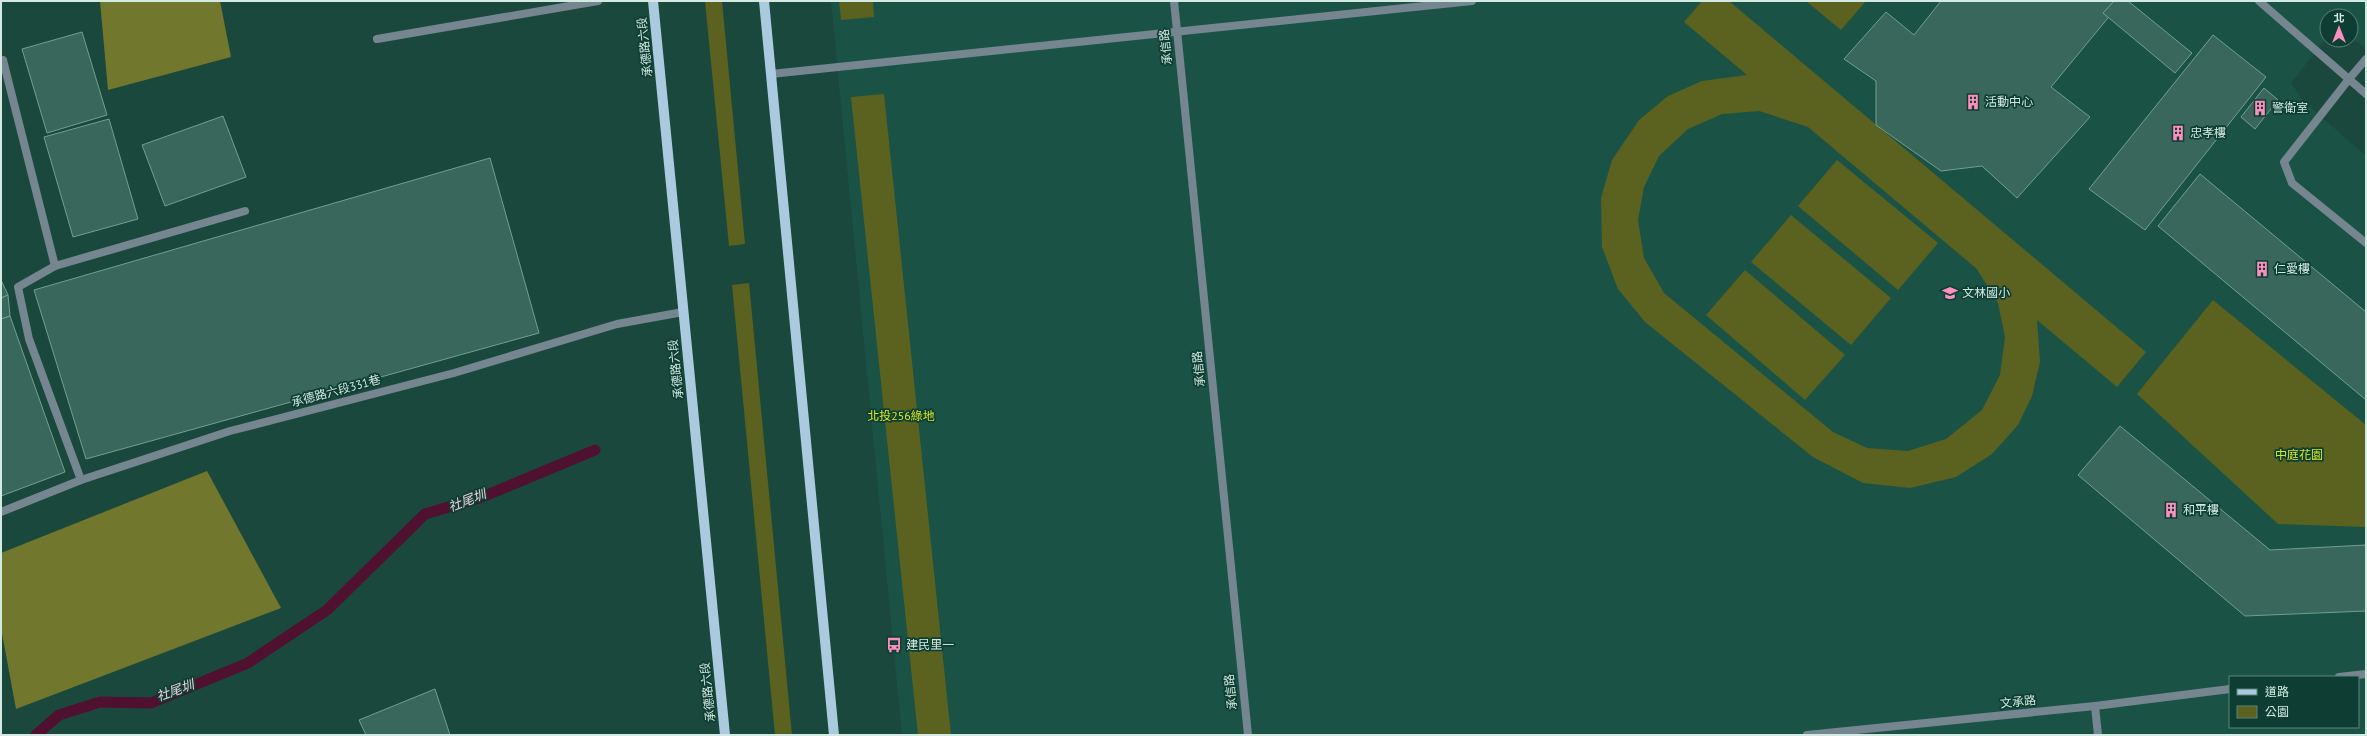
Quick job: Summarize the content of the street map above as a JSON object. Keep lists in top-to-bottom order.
{
  "streets": {
    "main road": ["承德路六段"],
    "street": ["承信路", "承德路六段331巷", "文承路"]
  },
  "crossings": [
    ["承德路六段", "承德路六段331巷"]
  ],
  "water": ["社尾圳"],
  "parks": ["北投256綠地", "中庭花園"],
  "places": {
    "building": [
      "活動中心",
      "警衛室",
      "忠孝樓",
      "仁愛樓",
      "和平樓"
    ],
    "school or university": ["文林國小"],
    "bus stop": ["建民里一"]
  },
  "legend": ["道路", "公園"],
  "north": "top"
}
